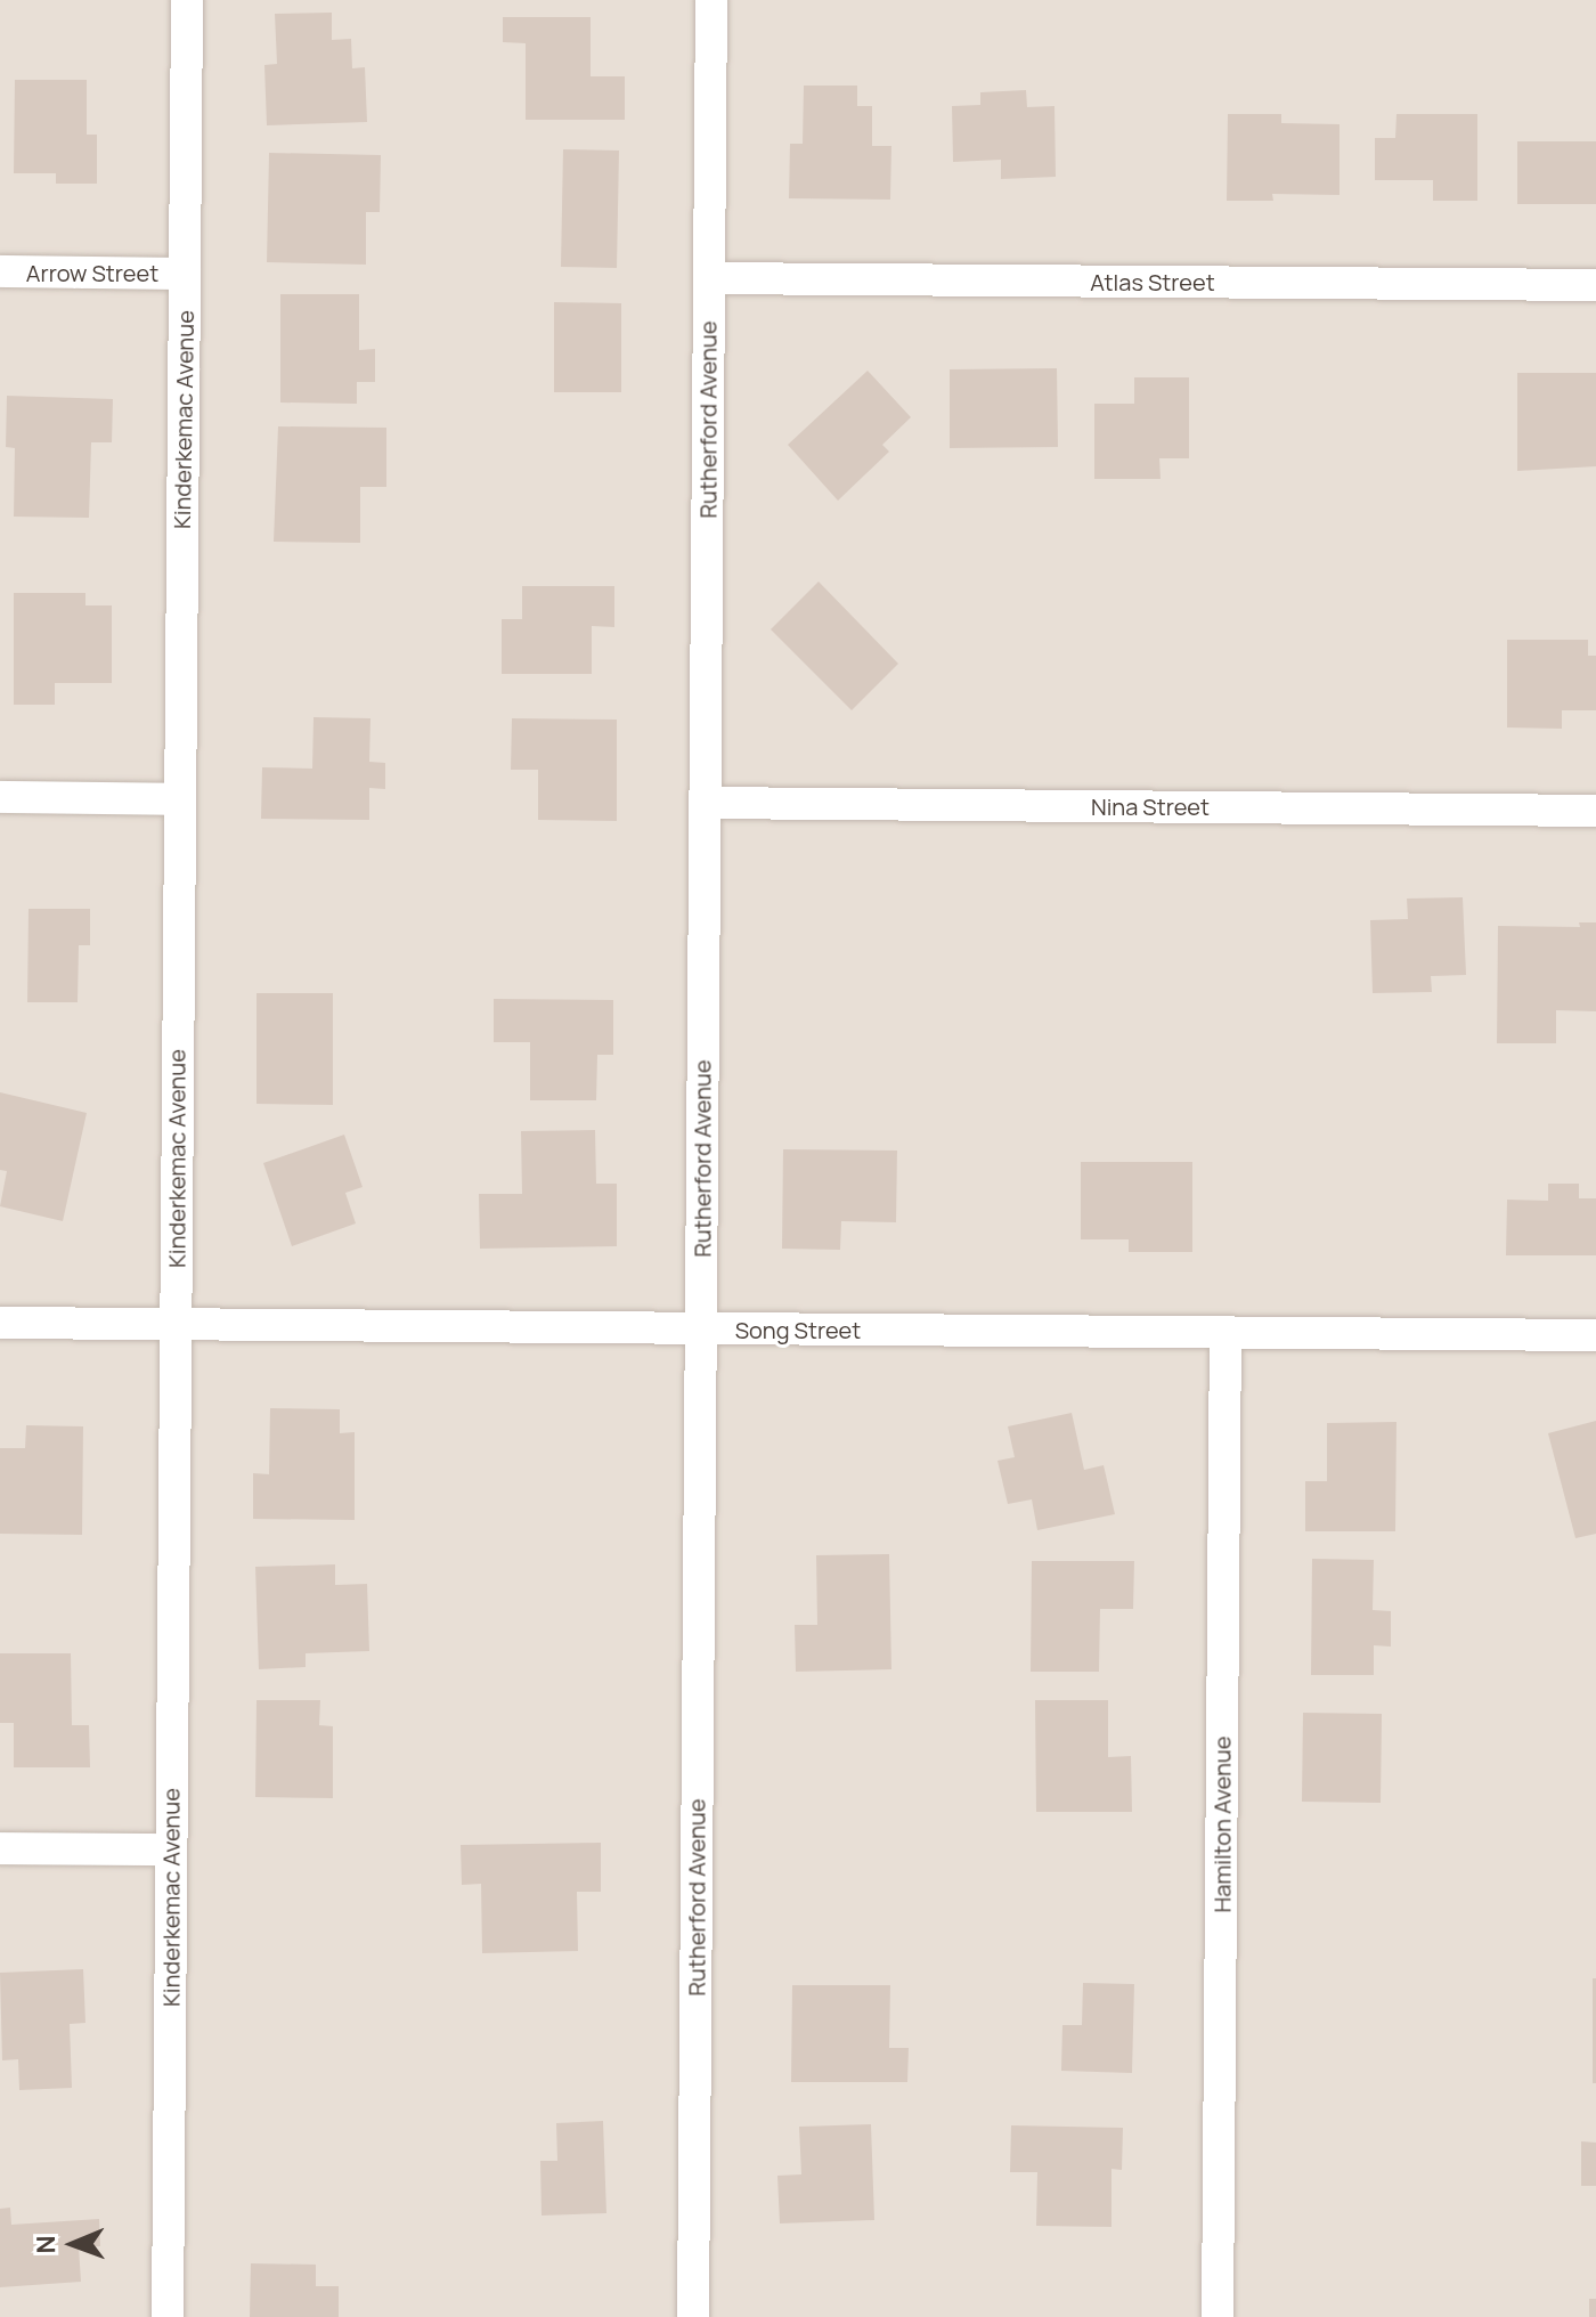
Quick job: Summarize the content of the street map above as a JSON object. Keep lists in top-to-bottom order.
{
  "streets": {
    "street": [
      "Arrow Street",
      "Atlas Street",
      "Kinderkemac Avenue",
      "Rutherford Avenue",
      "Nina Street",
      "Song Street",
      "Hamilton Avenue"
    ]
  },
  "crossings": [
    ["Arrow Street", "Kinderkemac Avenue"],
    ["Atlas Street", "Rutherford Avenue"],
    ["Kinderkemac Avenue", "Song Street"],
    ["Rutherford Avenue", "Nina Street"],
    ["Rutherford Avenue", "Song Street"],
    ["Song Street", "Hamilton Avenue"]
  ],
  "north": "left"
}
